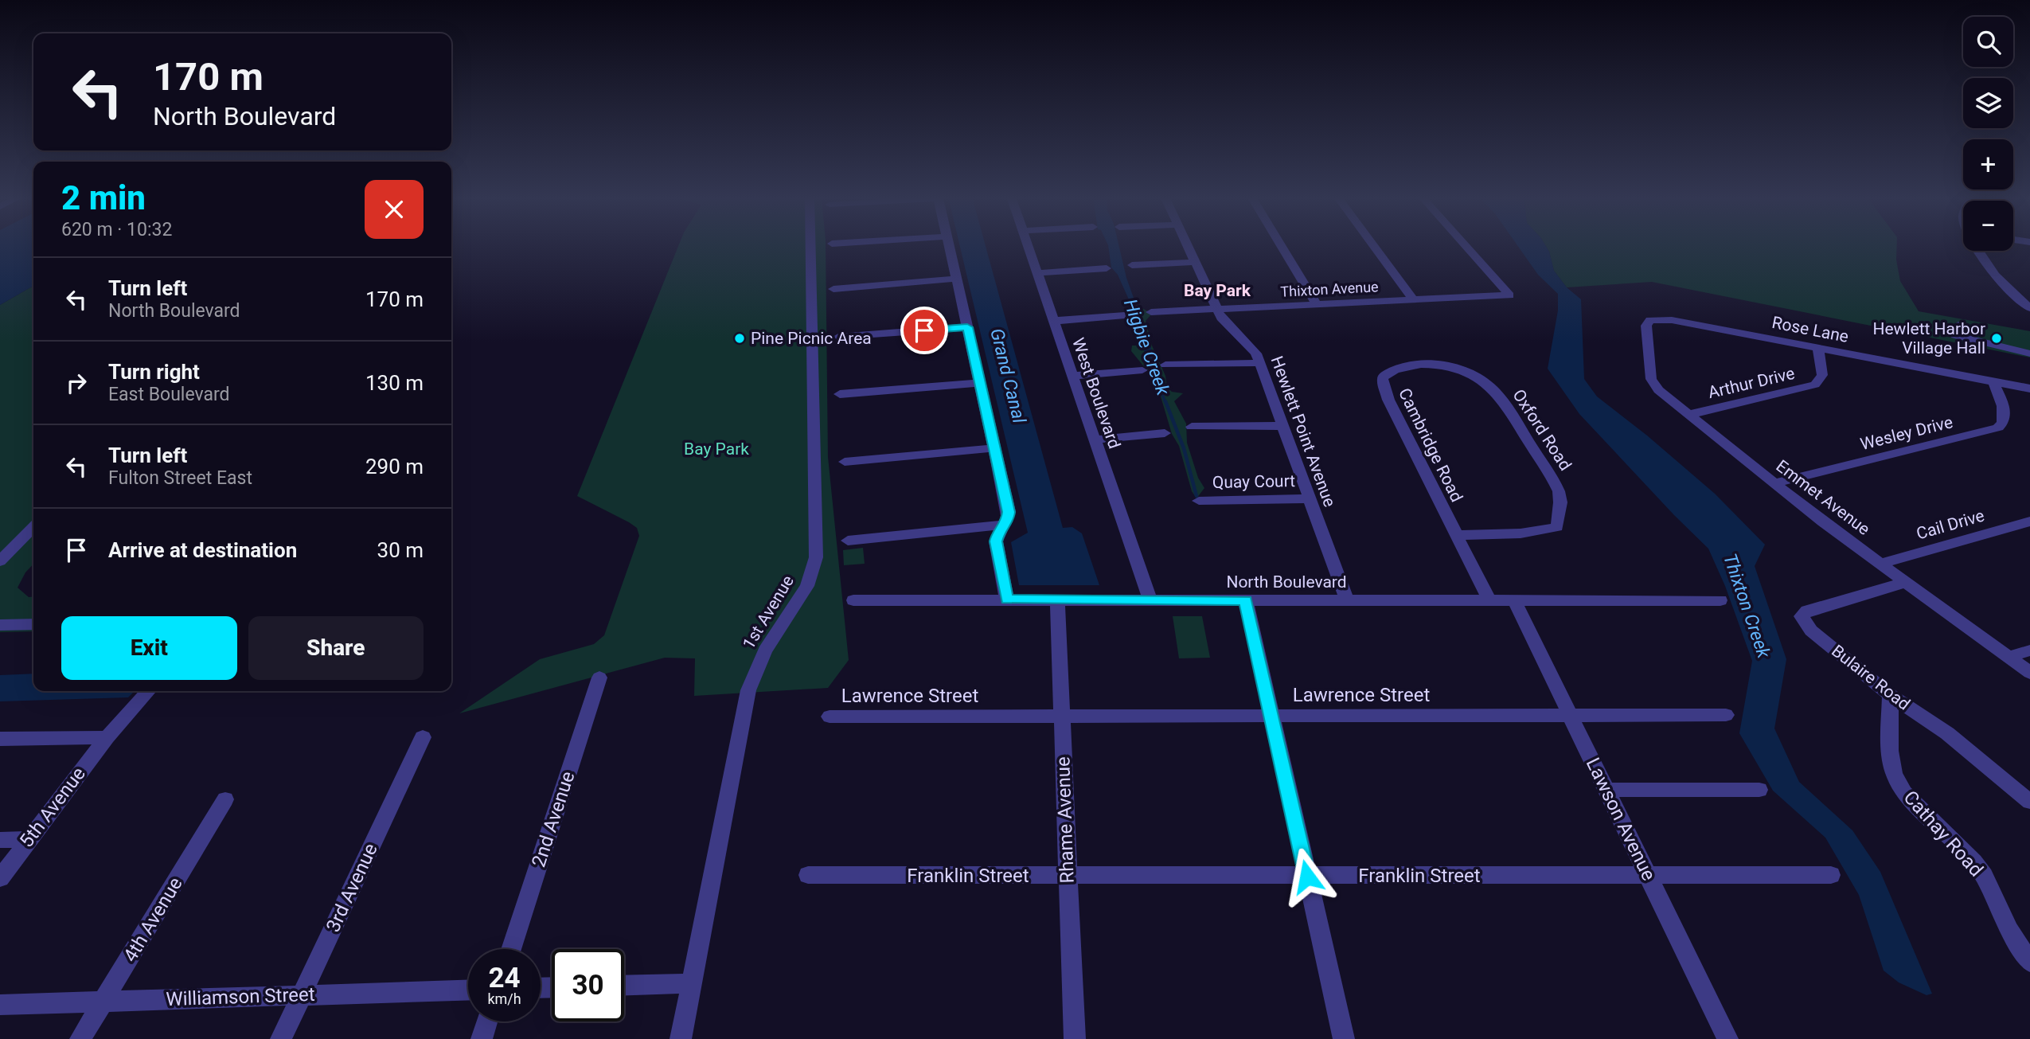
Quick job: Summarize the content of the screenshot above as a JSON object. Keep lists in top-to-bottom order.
{
  "streets": {
    "street": [
      "Thixton Avenue",
      "Rose Lane",
      "Arthur Drive",
      "West Boulevard",
      "Oxford Road",
      "Hewlett Point Avenue",
      "Wesley Drive",
      "Cambridge Road",
      "Quay Court",
      "Emmet Avenue",
      "Cail Drive",
      "North Boulevard",
      "1st Avenue",
      "Bulaire Road",
      "Lawrence Street",
      "5th Avenue",
      "2nd Avenue",
      "Lawson Avenue",
      "Rhame Avenue",
      "Cathay Road",
      "Franklin Street",
      "3rd Avenue",
      "4th Avenue",
      "Williamson Street"
    ]
  },
  "crossings": [
    ["Thixton Avenue", "Hewlett Point Avenue"],
    ["Rose Lane", "Arthur Drive"],
    ["Rose Lane", "Wesley Drive"],
    ["Rose Lane", "Emmet Avenue"],
    ["Arthur Drive", "Emmet Avenue"],
    ["West Boulevard", "North Boulevard"],
    ["Oxford Road", "Cambridge Road"],
    ["Hewlett Point Avenue", "Quay Court"],
    ["Hewlett Point Avenue", "North Boulevard"],
    ["Wesley Drive", "Emmet Avenue"],
    ["Cambridge Road", "North Boulevard"],
    ["Emmet Avenue", "Cail Drive"],
    ["Emmet Avenue", "Bulaire Road"],
    ["North Boulevard", "Lawson Avenue"],
    ["North Boulevard", "Rhame Avenue"],
    ["Bulaire Road", "Cathay Road"],
    ["Lawrence Street", "Lawson Avenue"],
    ["Lawrence Street", "Rhame Avenue"],
    ["Lawson Avenue", "Franklin Street"],
    ["Rhame Avenue", "Franklin Street"],
    ["3rd Avenue", "Williamson Street"],
    ["4th Avenue", "Williamson Street"]
  ],
  "districts": ["Bay Park"],
  "water": ["Higbie Creek", "Grand Canal", "Thixton Creek"],
  "parks": ["Bay Park"],
  "places": ["Pine Picnic Area", "Hewlett Harbor Village Hall"],
  "page": {
    "map_buttons": ["+", "−"],
    "turn": ["170 m", "North Boulevard"],
    "heading": ["2 min", "620 m · 10:32"],
    "list": [
      {
        "name": "Turn left",
        "note": "North Boulevard",
        "value": "170 m"
      },
      {
        "name": "Turn right",
        "note": "East Boulevard",
        "value": "130 m"
      },
      {
        "name": "Turn left",
        "note": "Fulton Street East",
        "value": "290 m"
      },
      {
        "name": "Arrive at destination",
        "value": "30 m"
      }
    ],
    "buttons": ["Exit", "Share"],
    "speed": "24 km/h",
    "limit": "30"
  }
}
